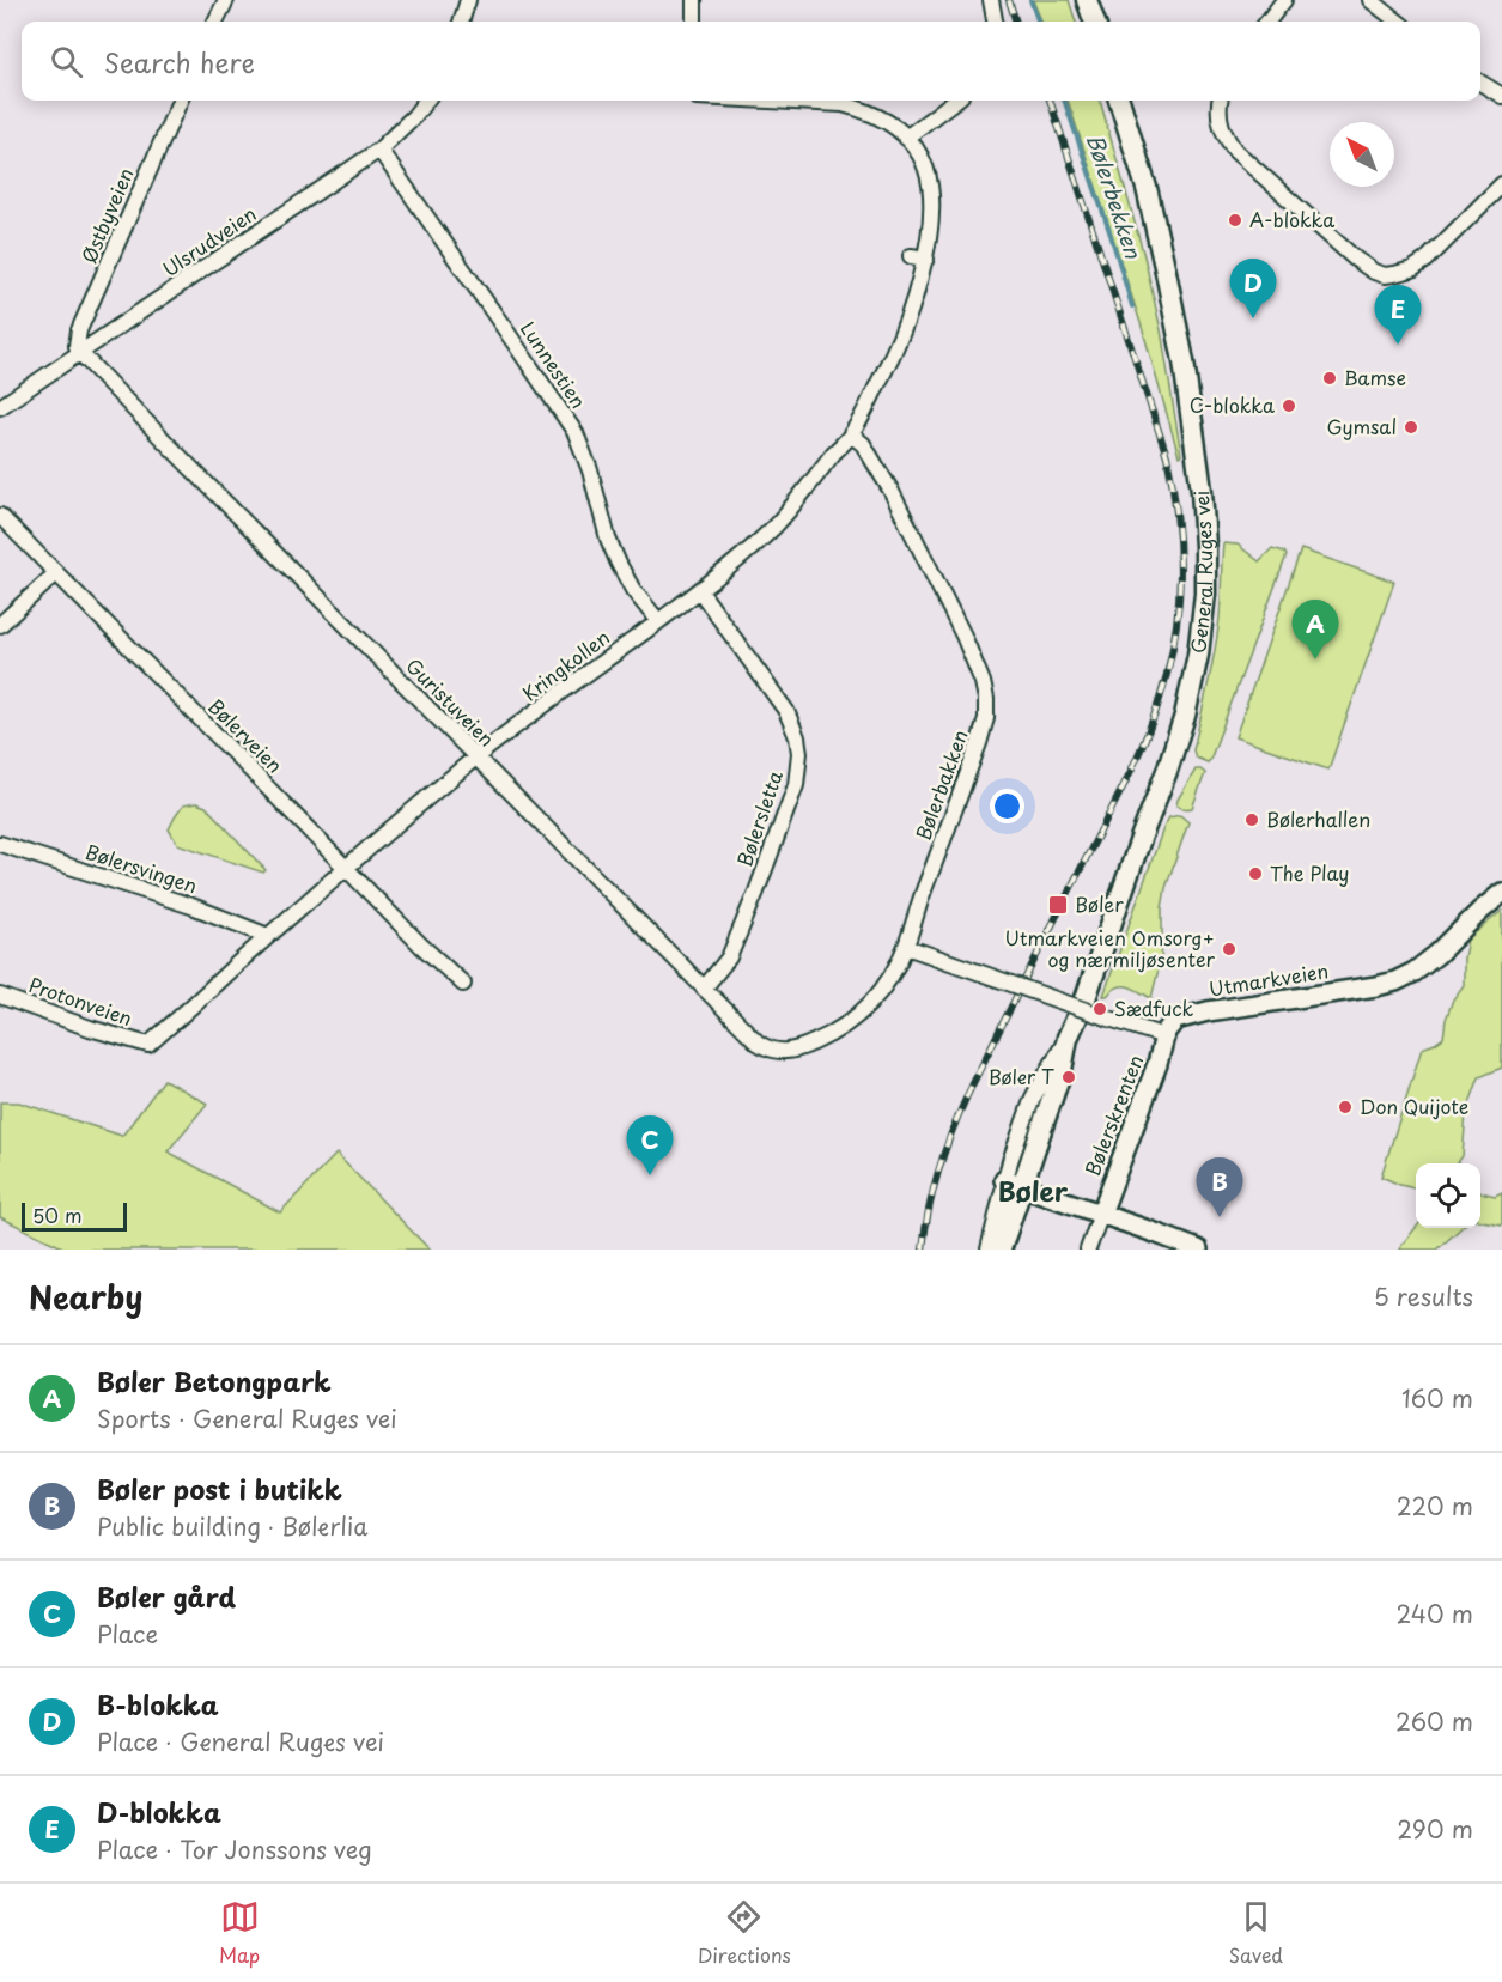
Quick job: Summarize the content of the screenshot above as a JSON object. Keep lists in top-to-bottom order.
{
  "streets": {
    "main road": ["General Ruges vei"],
    "street": [
      "Østbyveien",
      "Ulsrudveien",
      "Lunnestien",
      "Kringkollen",
      "Guristuveien",
      "Bølerveien",
      "Bølerbakken",
      "Bølersletta",
      "Bølersvingen",
      "Utmarkveien",
      "Protonveien",
      "Bølerskrenten"
    ]
  },
  "crossings": [
    ["Østbyveien", "Ulsrudveien"],
    ["Østbyveien", "Guristuveien"],
    ["Ulsrudveien", "Lunnestien"],
    ["Ulsrudveien", "Guristuveien"],
    ["Lunnestien", "Kringkollen"],
    ["Kringkollen", "Guristuveien"],
    ["Kringkollen", "Bølerveien"],
    ["Kringkollen", "Bølerbakken"],
    ["Kringkollen", "Bølersletta"],
    ["Kringkollen", "Bølersvingen"],
    ["Kringkollen", "Protonveien"],
    ["Guristuveien", "Bølerbakken"],
    ["Guristuveien", "Bølersletta"],
    ["Utmarkveien", "Bølerskrenten"]
  ],
  "districts": ["Bøler"],
  "water": ["Bølerbekken"],
  "places": {
    "other": [
      "A-blokka",
      "Bamse",
      "C-blokka",
      "Gymsal",
      "Bølerhallen",
      "The Play",
      "Utmarkveien Omsorg+ og nærmiljøsenter",
      "Sædfuck",
      "Bøler T",
      "Don Quijote"
    ],
    "transit": ["Bøler"]
  },
  "scale_bar": "50 m",
  "north": "top left",
  "page": {
    "search": "Search here",
    "pins": [
      "D",
      "E",
      "A",
      "C",
      "B"
    ],
    "scale": "50 m",
    "heading": ["Nearby", "5 results"],
    "list": [
      {
        "mark": "A",
        "name": "Bøler Betongpark",
        "note": "Sports · General Ruges vei",
        "value": "160 m"
      },
      {
        "mark": "B",
        "name": "Bøler post i butikk",
        "note": "Public building · Bølerlia",
        "value": "220 m"
      },
      {
        "mark": "C",
        "name": "Bøler gård",
        "note": "Place",
        "value": "240 m"
      },
      {
        "mark": "D",
        "name": "B-blokka",
        "note": "Place · General Ruges vei",
        "value": "260 m"
      },
      {
        "mark": "E",
        "name": "D-blokka",
        "note": "Place · Tor Jonssons veg",
        "value": "290 m"
      }
    ],
    "nav": ["Map", "Directions", "Saved"]
  }
}
